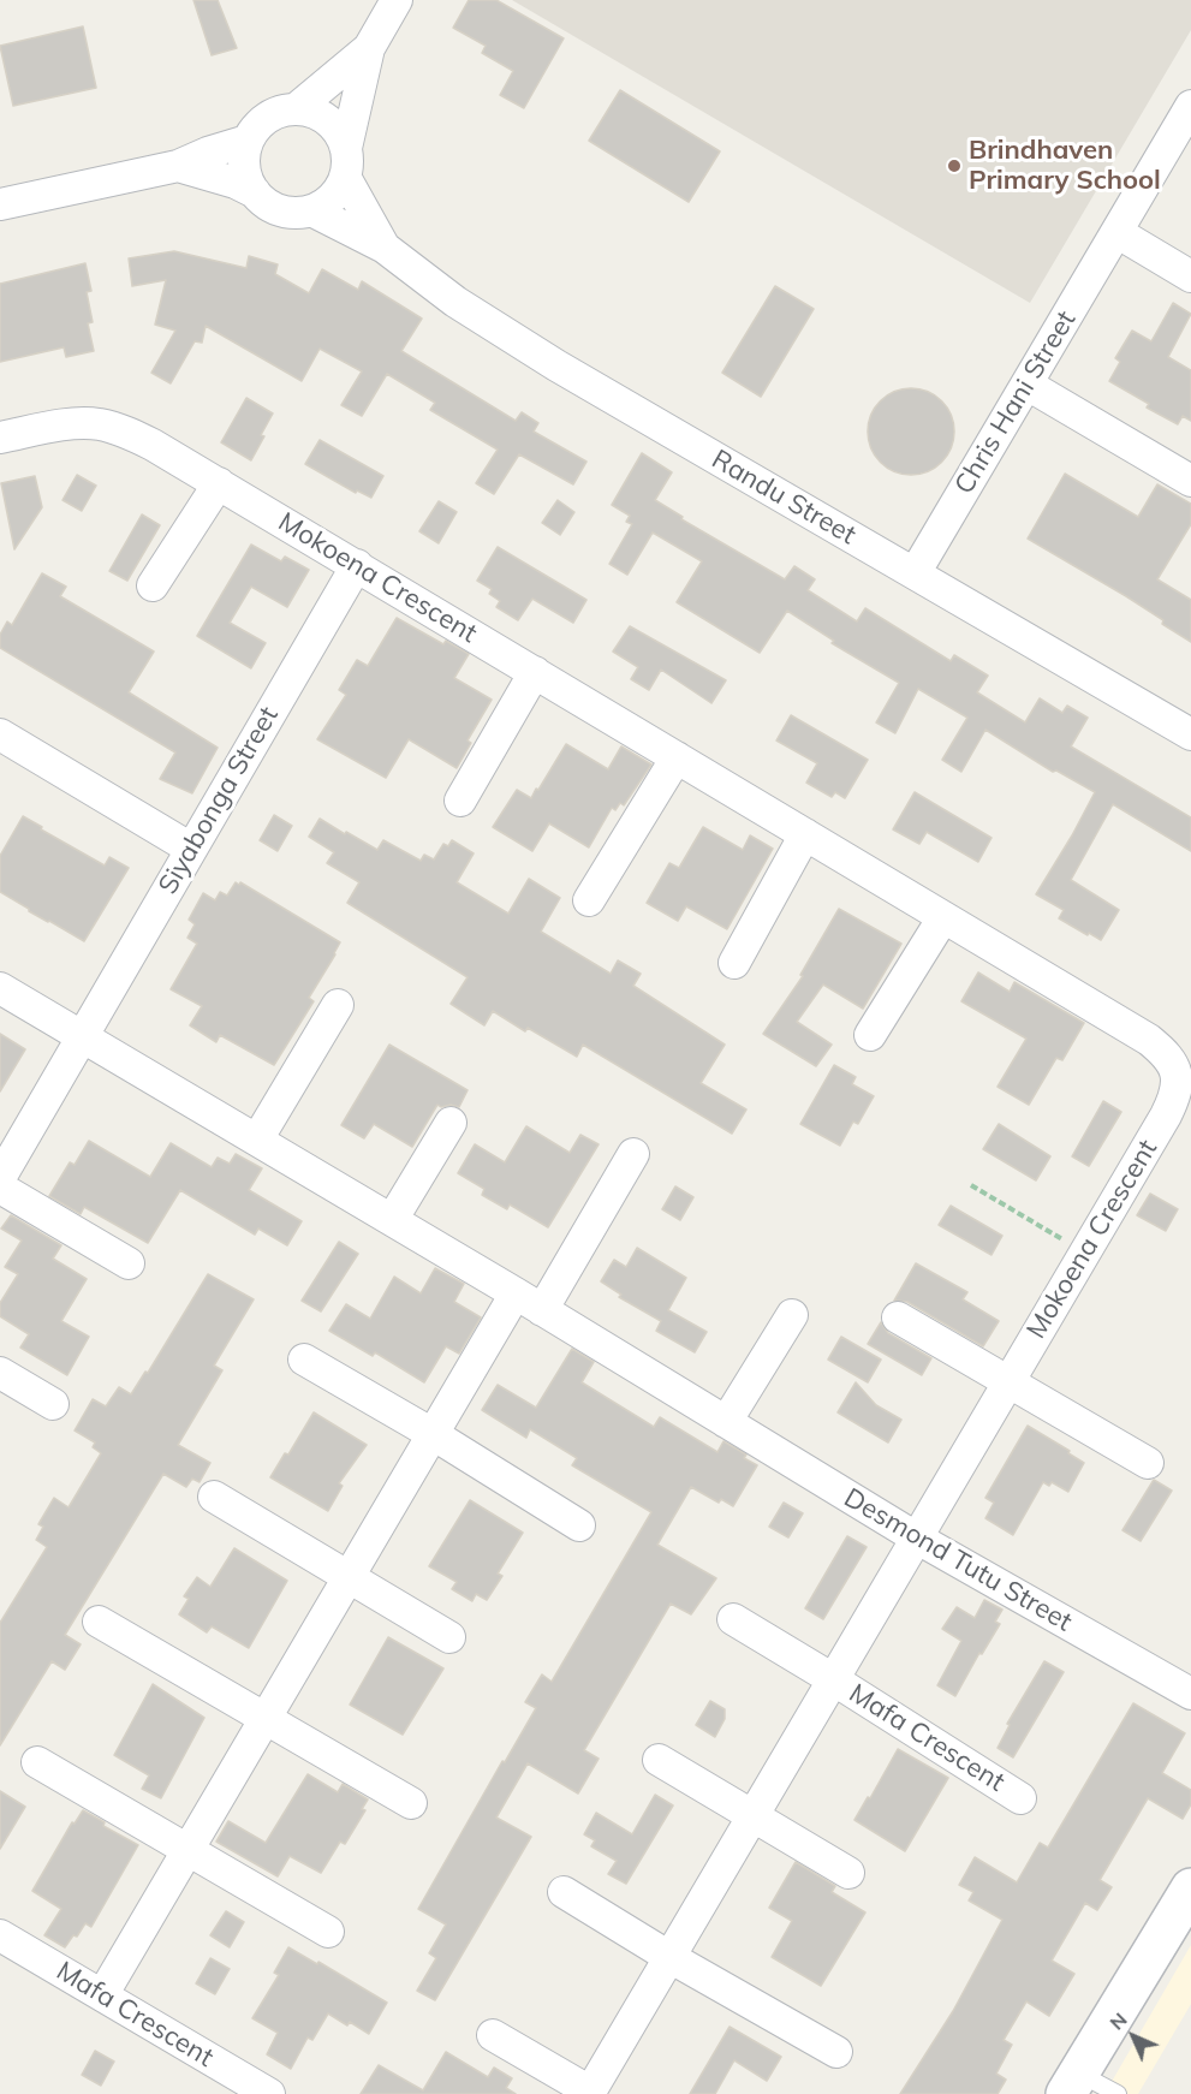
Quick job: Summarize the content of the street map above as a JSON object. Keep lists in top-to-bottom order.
{
  "streets": {
    "street": [
      "Chris Hani Street",
      "Randu Street",
      "Mokoena Crescent",
      "Siyabonga Street",
      "Desmond Tutu Street",
      "Mafa Crescent"
    ]
  },
  "crossings": [
    ["Chris Hani Street", "Randu Street"],
    ["Mokoena Crescent", "Siyabonga Street"],
    ["Mokoena Crescent", "Desmond Tutu Street"],
    ["Mokoena Crescent", "Mafa Crescent"],
    ["Siyabonga Street", "Desmond Tutu Street"],
    ["Desmond Tutu Street", "Mafa Crescent"]
  ],
  "places": ["Brindhaven Primary School"],
  "north": "top left"
}
